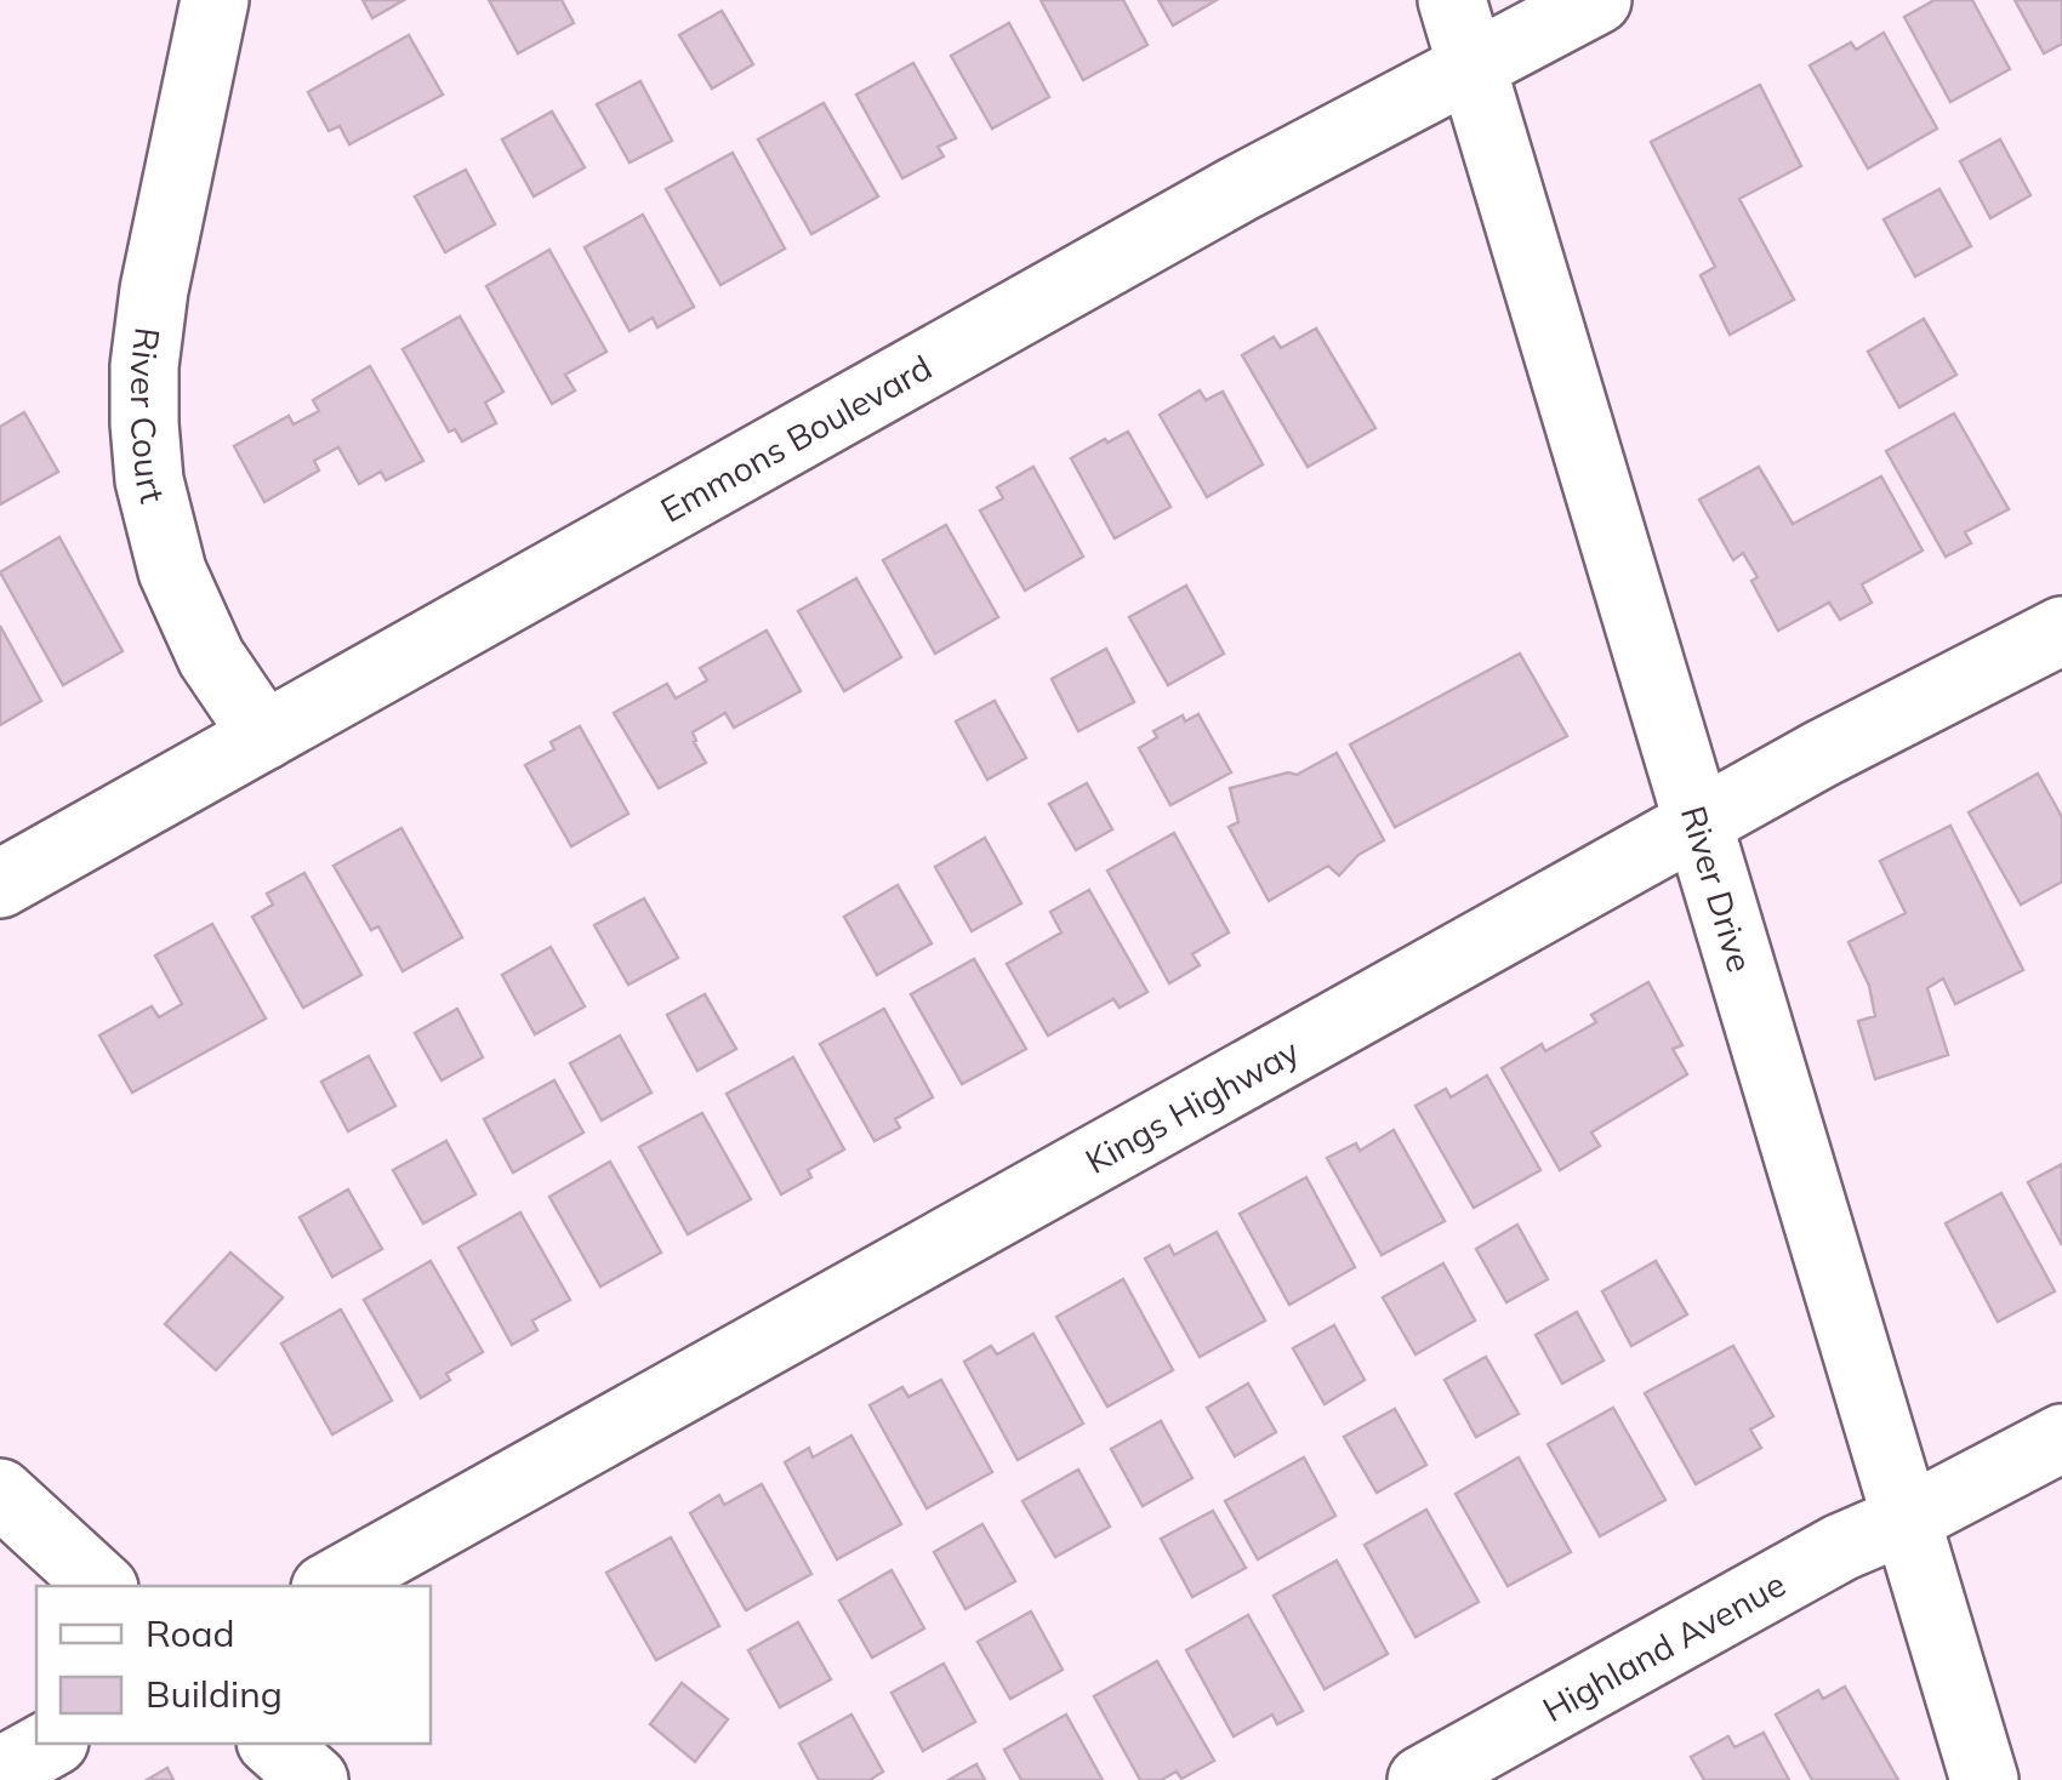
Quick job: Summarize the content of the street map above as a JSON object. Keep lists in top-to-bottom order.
{
  "streets": {
    "street": [
      "River Court",
      "Emmons Boulevard",
      "River Drive",
      "Kings Highway",
      "Highland Avenue"
    ]
  },
  "crossings": [
    ["River Court", "Emmons Boulevard"],
    ["Emmons Boulevard", "River Drive"],
    ["River Drive", "Kings Highway"],
    ["River Drive", "Highland Avenue"]
  ],
  "legend": ["Road", "Building"]
}
